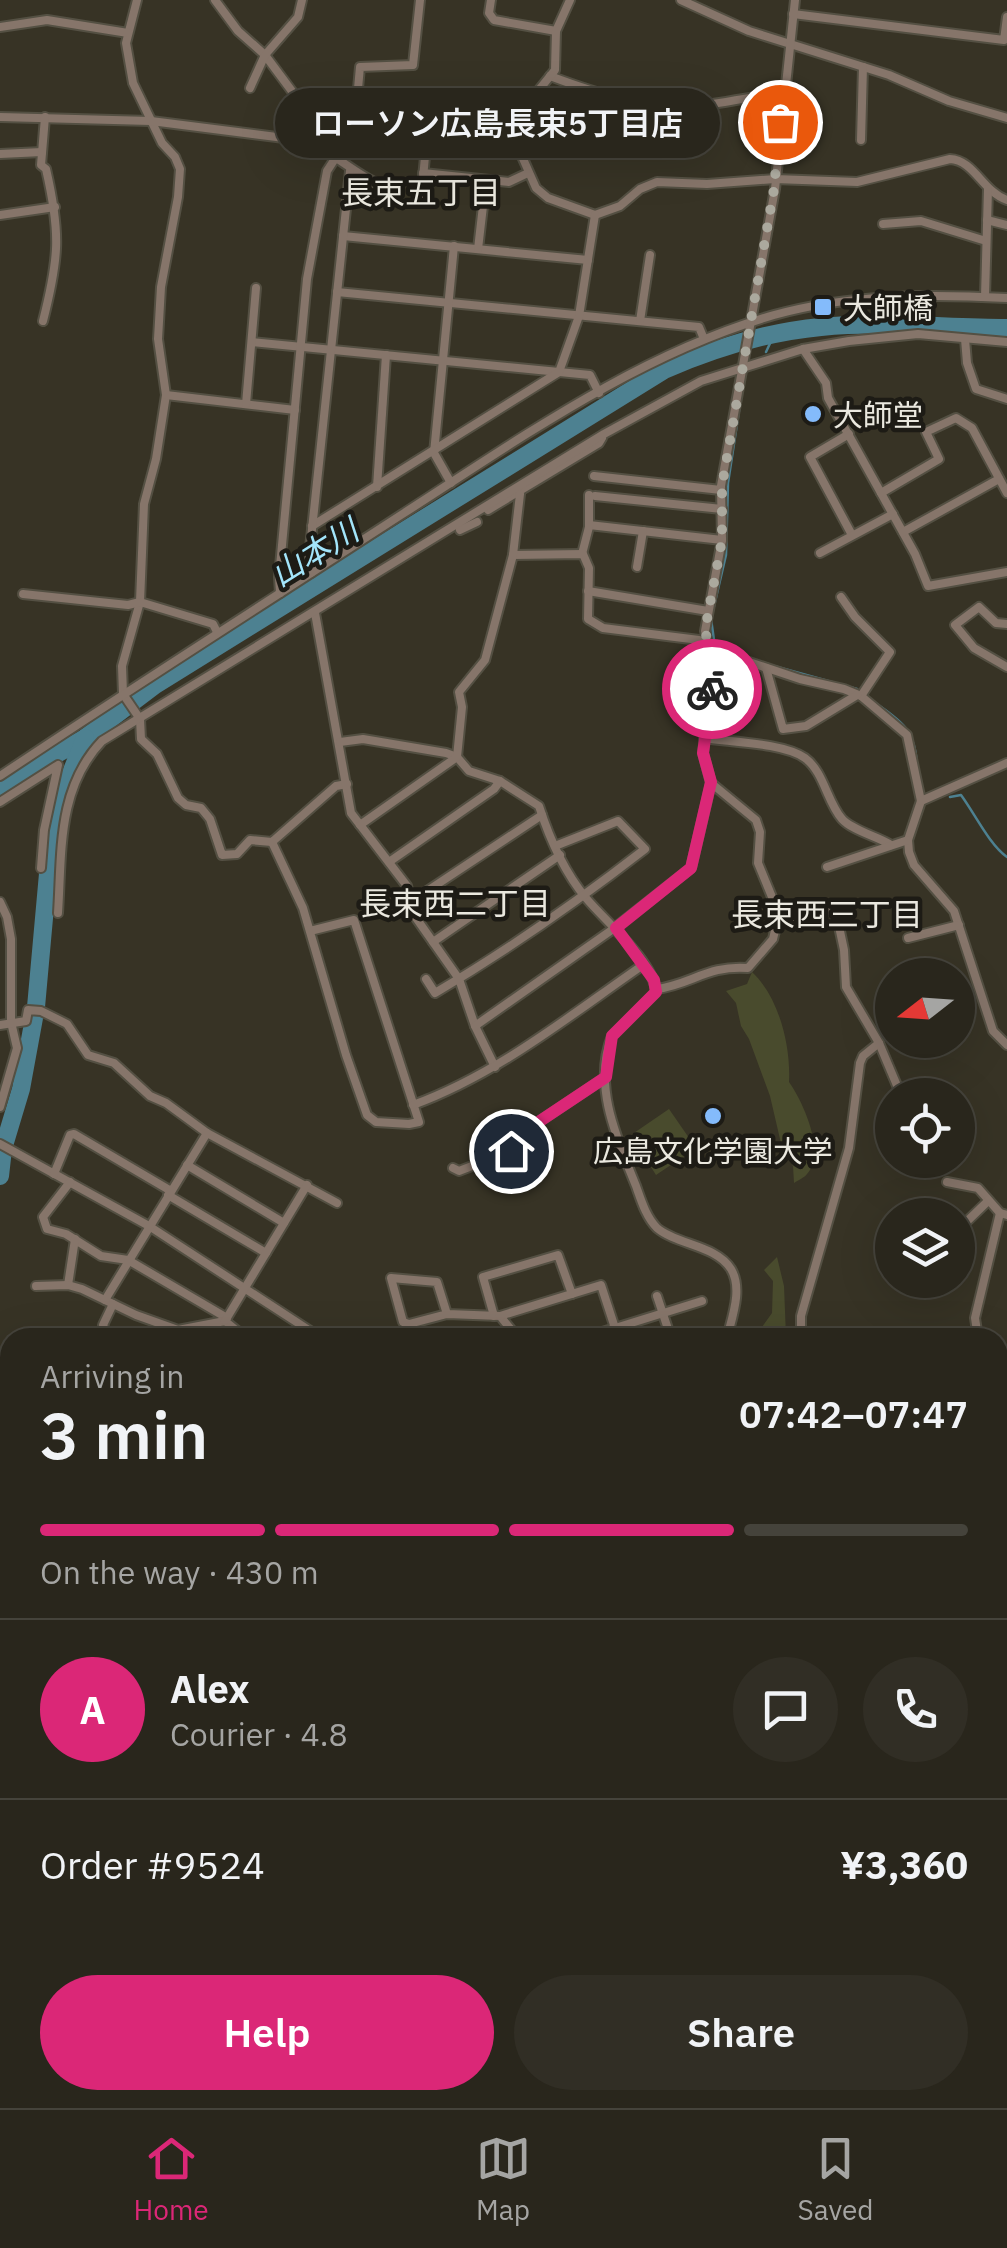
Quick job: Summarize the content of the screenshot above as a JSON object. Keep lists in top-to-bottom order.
{
  "districts": ["長束五丁目", "長束西二丁目", "長束西三丁目"],
  "water": ["山本川"],
  "places": {
    "other": ["ローソン広島長束5丁目店", "大師堂", "広島文化学園大学"],
    "transit": ["大師橋"]
  },
  "north": "left",
  "page": {
    "bubble": "ローソン広島長束5丁目店",
    "heading": ["3 min", "Arriving in", "07:42–07:47"],
    "panel": [
      "Alex",
      "Courier · 4.8",
      "Order #9524",
      "¥3,360"
    ],
    "bar": "On the way · 430 m",
    "round": "A",
    "buttons": ["Help", "Share"],
    "tabs": ["Home", "Map", "Saved"]
  }
}
